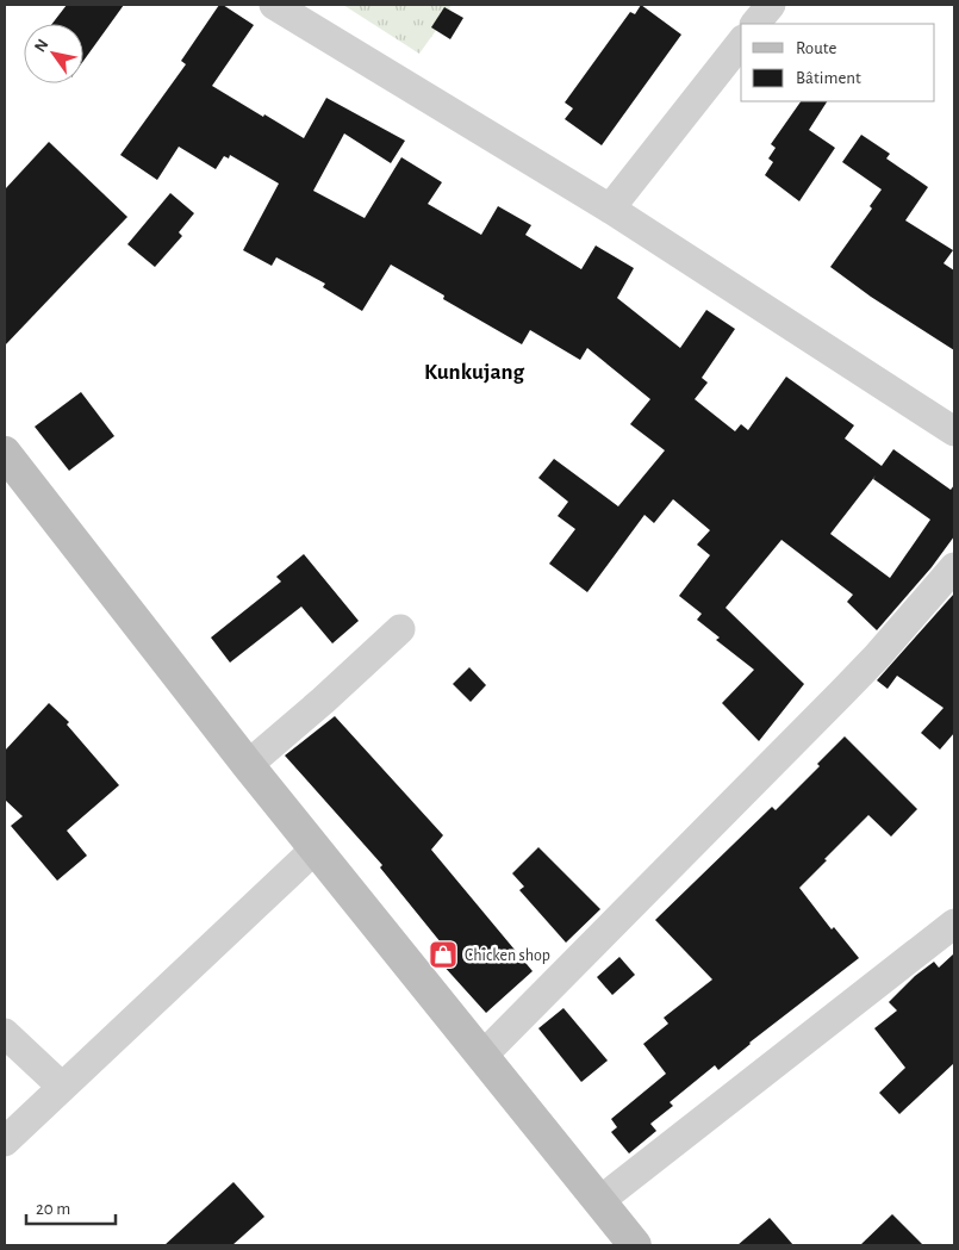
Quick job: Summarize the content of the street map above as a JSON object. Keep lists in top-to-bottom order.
{
  "districts": ["Kunkujang"],
  "places": {
    "shop": ["Chicken shop"]
  },
  "legend": ["Route", "Bâtiment"],
  "scale_bar": "20 m",
  "north": "top left"
}
